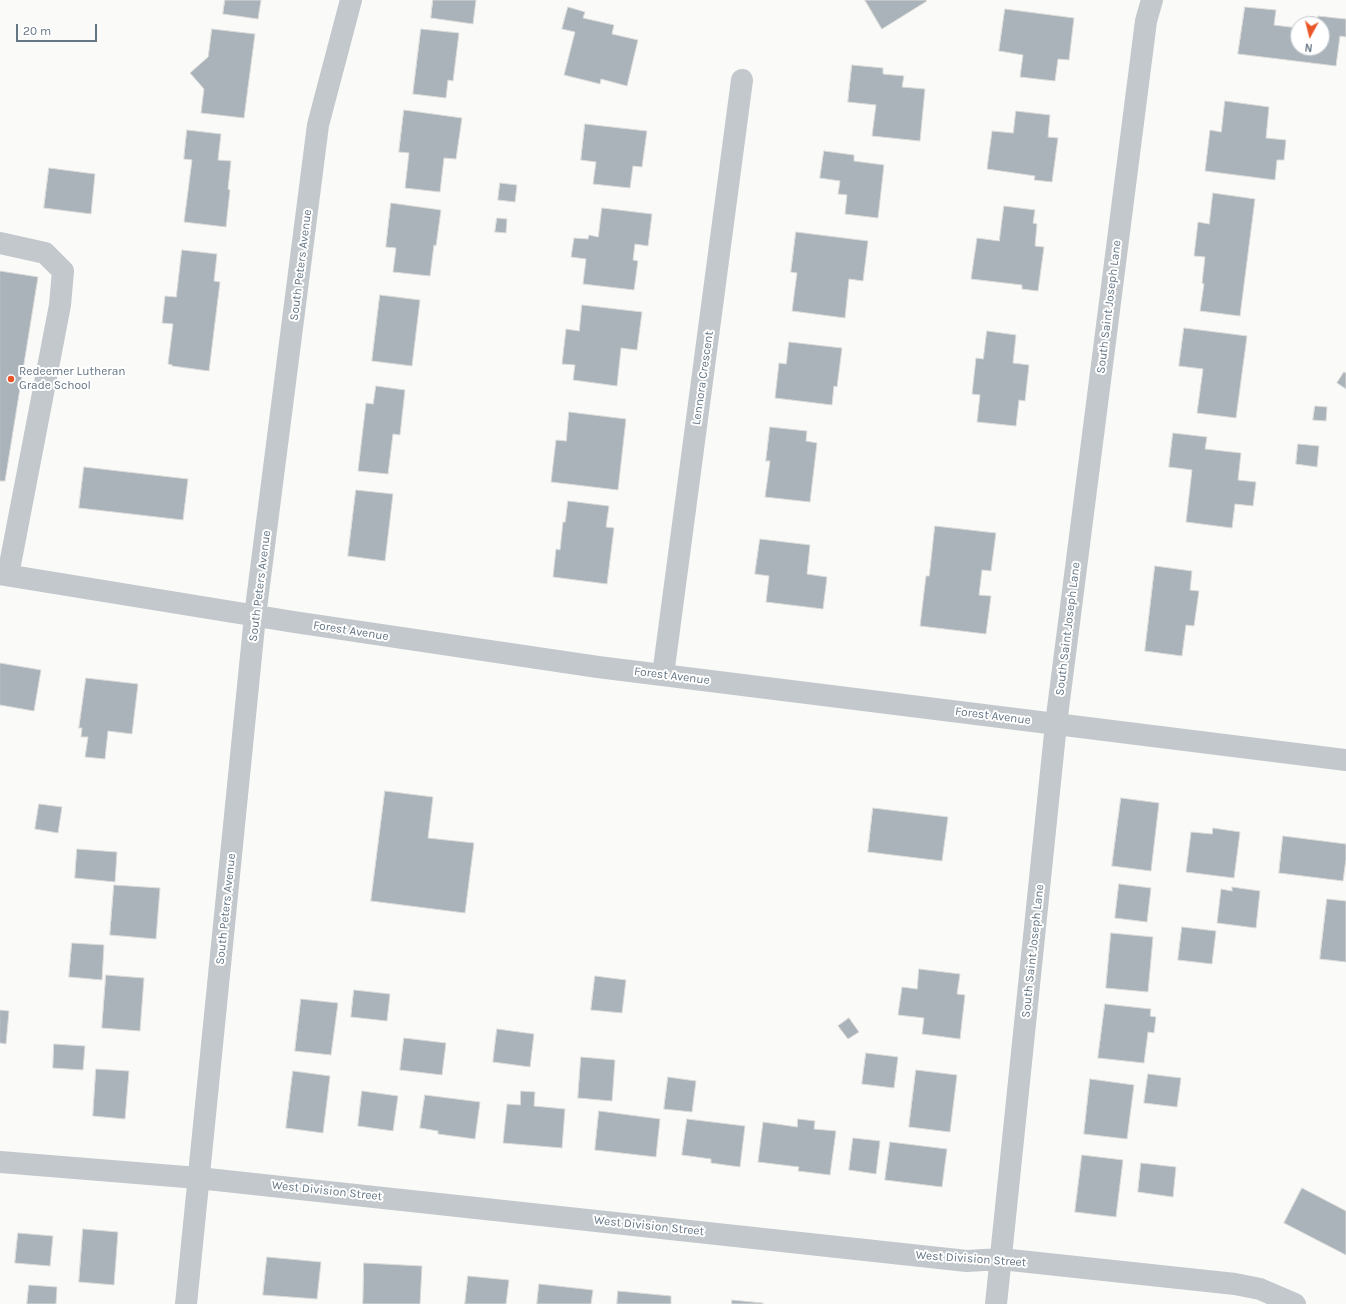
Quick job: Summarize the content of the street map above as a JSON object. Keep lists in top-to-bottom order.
{
  "streets": {
    "street": [
      "South Peters Avenue",
      "South Saint Joseph Lane",
      "Lennora Crescent",
      "Forest Avenue",
      "West Division Street"
    ]
  },
  "crossings": [
    ["South Peters Avenue", "Forest Avenue"],
    ["South Peters Avenue", "West Division Street"],
    ["South Saint Joseph Lane", "Forest Avenue"],
    ["South Saint Joseph Lane", "West Division Street"],
    ["Lennora Crescent", "Forest Avenue"]
  ],
  "places": ["Redeemer Lutheran Grade School"],
  "scale_bar": "20 m",
  "north": "bottom"
}
